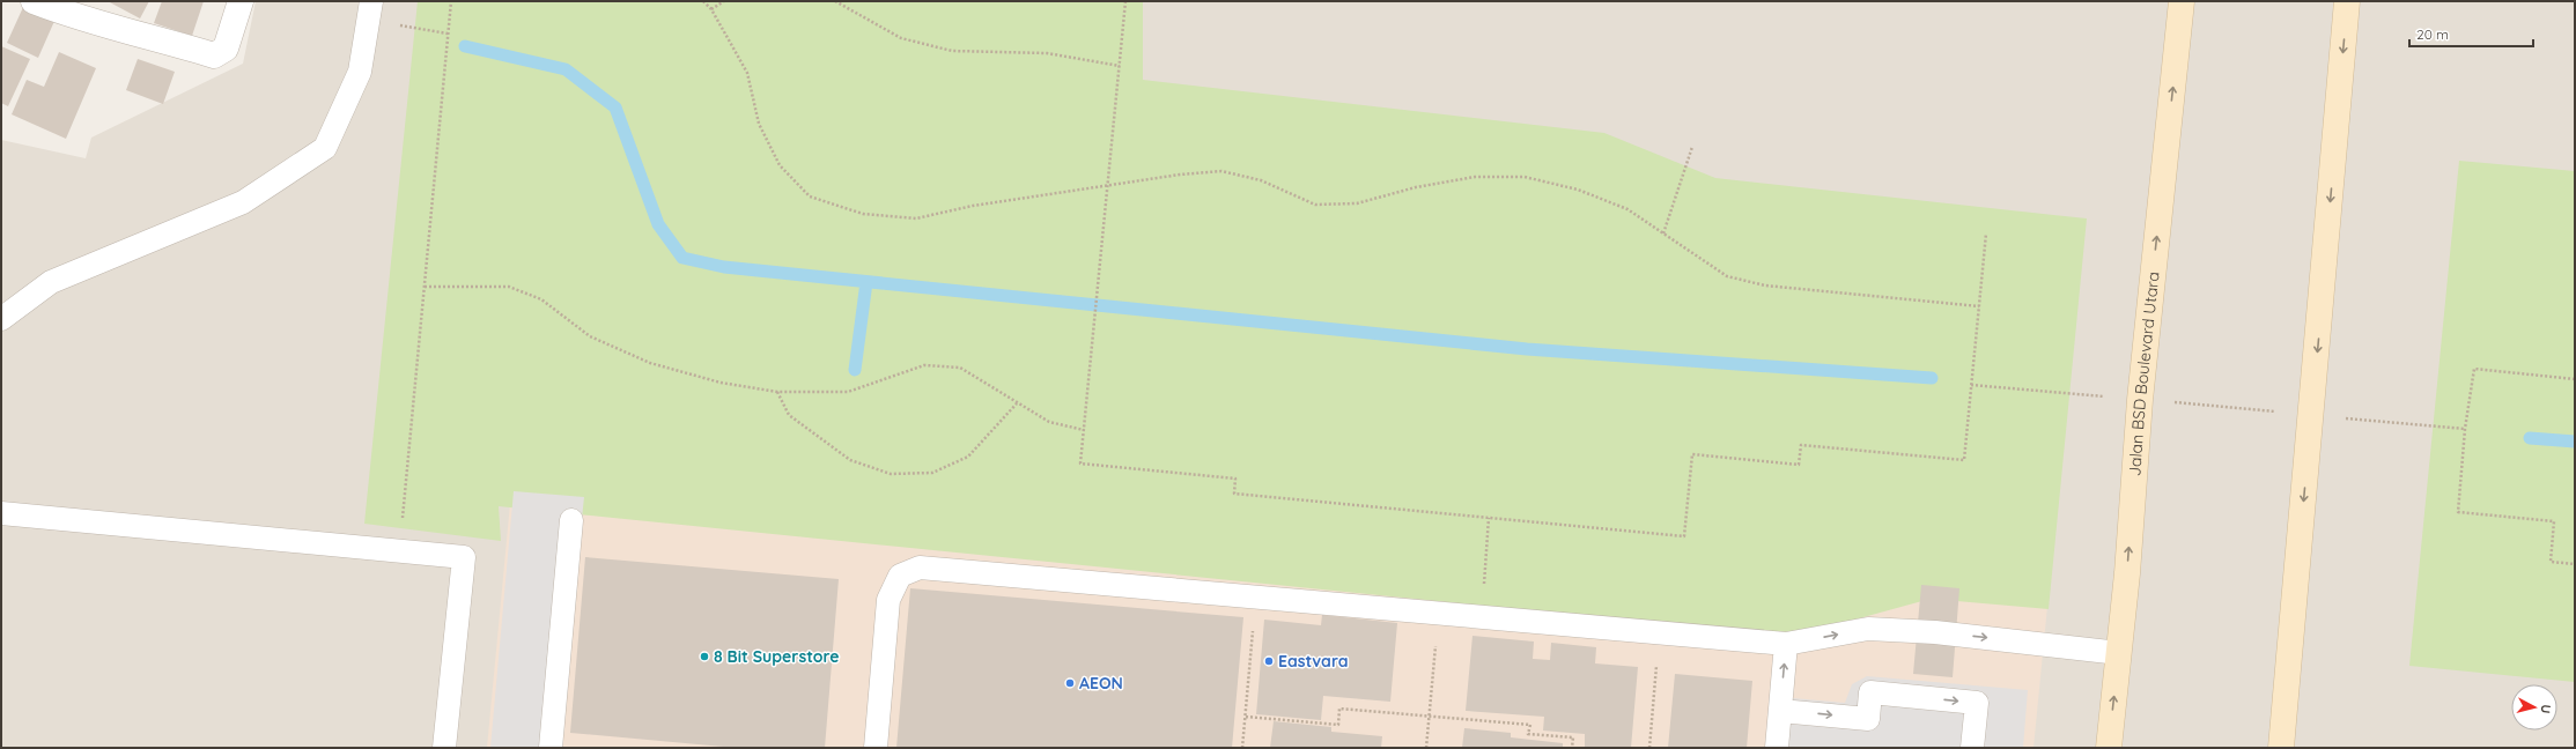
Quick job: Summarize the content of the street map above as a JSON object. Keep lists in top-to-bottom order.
{
  "streets": {
    "main road": ["Jalan BSD Boulevard Utara"]
  },
  "places": ["8 Bit Superstore", "Eastvara", "AEON"],
  "scale_bar": "20 m",
  "north": "right"
}
